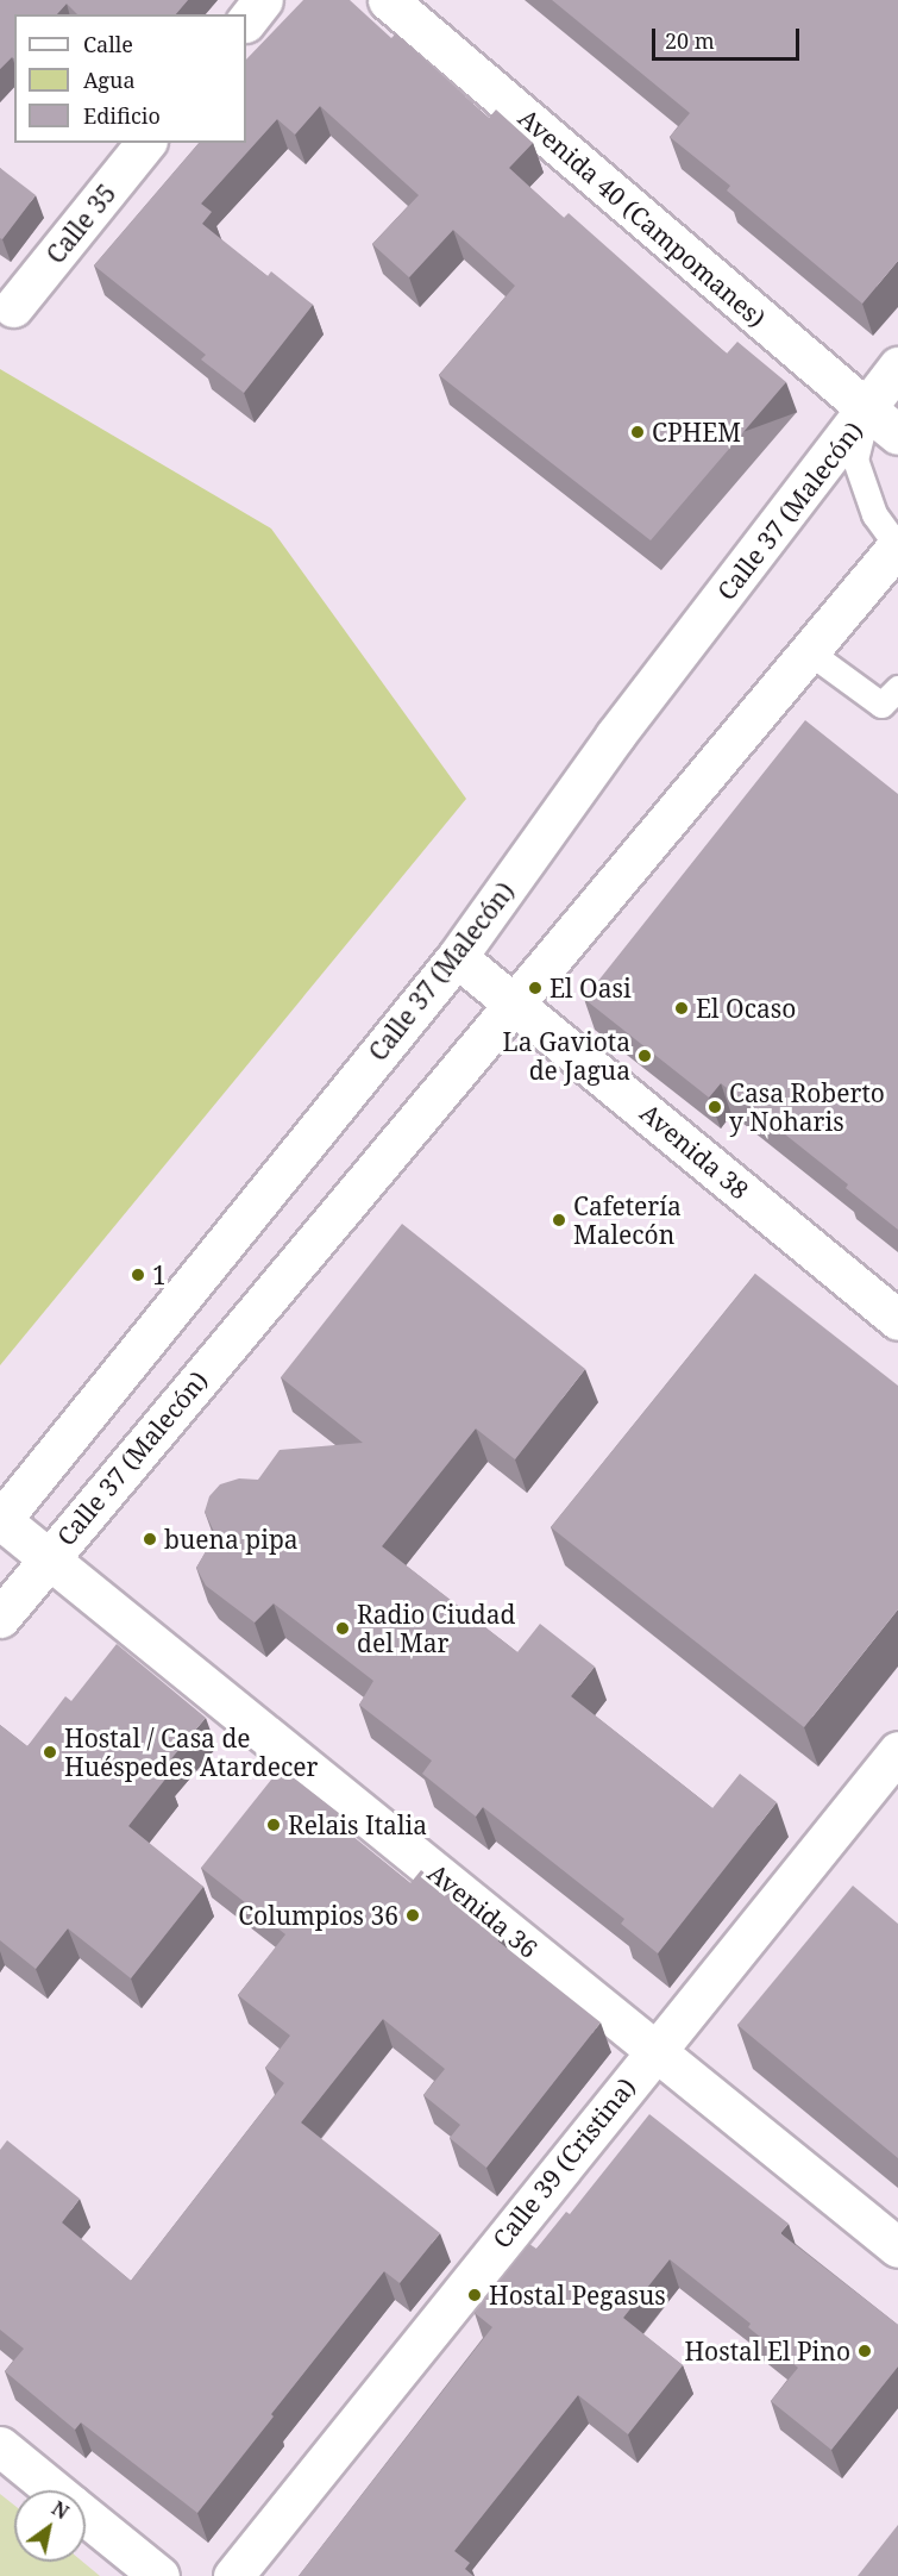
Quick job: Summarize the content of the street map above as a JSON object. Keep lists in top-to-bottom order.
{
  "streets": {
    "street": [
      "Avenida 40 (Campomanes)",
      "Calle 35",
      "Calle 37 (Malecón)",
      "Avenida 38",
      "Avenida 36",
      "Calle 39 (Cristina)"
    ]
  },
  "crossings": [
    ["Avenida 40 (Campomanes)", "Calle 37 (Malecón)"],
    ["Calle 37 (Malecón)", "Avenida 38"],
    ["Calle 37 (Malecón)", "Avenida 36"],
    ["Avenida 36", "Calle 39 (Cristina)"]
  ],
  "places": [
    "CPHEM",
    "El Oasi",
    "El Ocaso",
    "La Gaviota de Jagua",
    "Casa Roberto y Noharis",
    "Cafetería Malecón",
    "1",
    "buena pipa",
    "Radio Ciudad del Mar",
    "Hostal / Casa de Huéspedes Atardecer",
    "Relais Italia",
    "Columpios 36",
    "Hostal Pegasus",
    "Hostal El Pino"
  ],
  "legend": ["Calle", "Agua", "Edificio"],
  "scale_bar": "20 m",
  "north": "top right"
}
